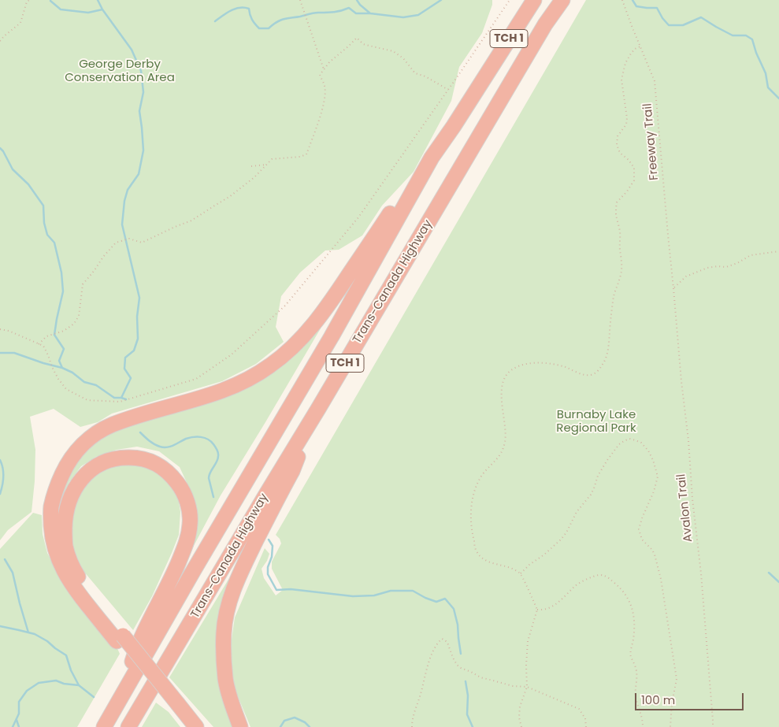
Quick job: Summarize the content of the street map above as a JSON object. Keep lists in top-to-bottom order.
{
  "streets": {
    "highway": ["TCH 1", "Trans-Canada Highway"],
    "path": ["Freeway Trail", "Avalon Trail"]
  },
  "crossings": [
    ["Freeway Trail", "Avalon Trail"]
  ],
  "parks": ["George Derby Conservation Area", "Burnaby Lake Regional Park"],
  "scale_bar": "100 m"
}
